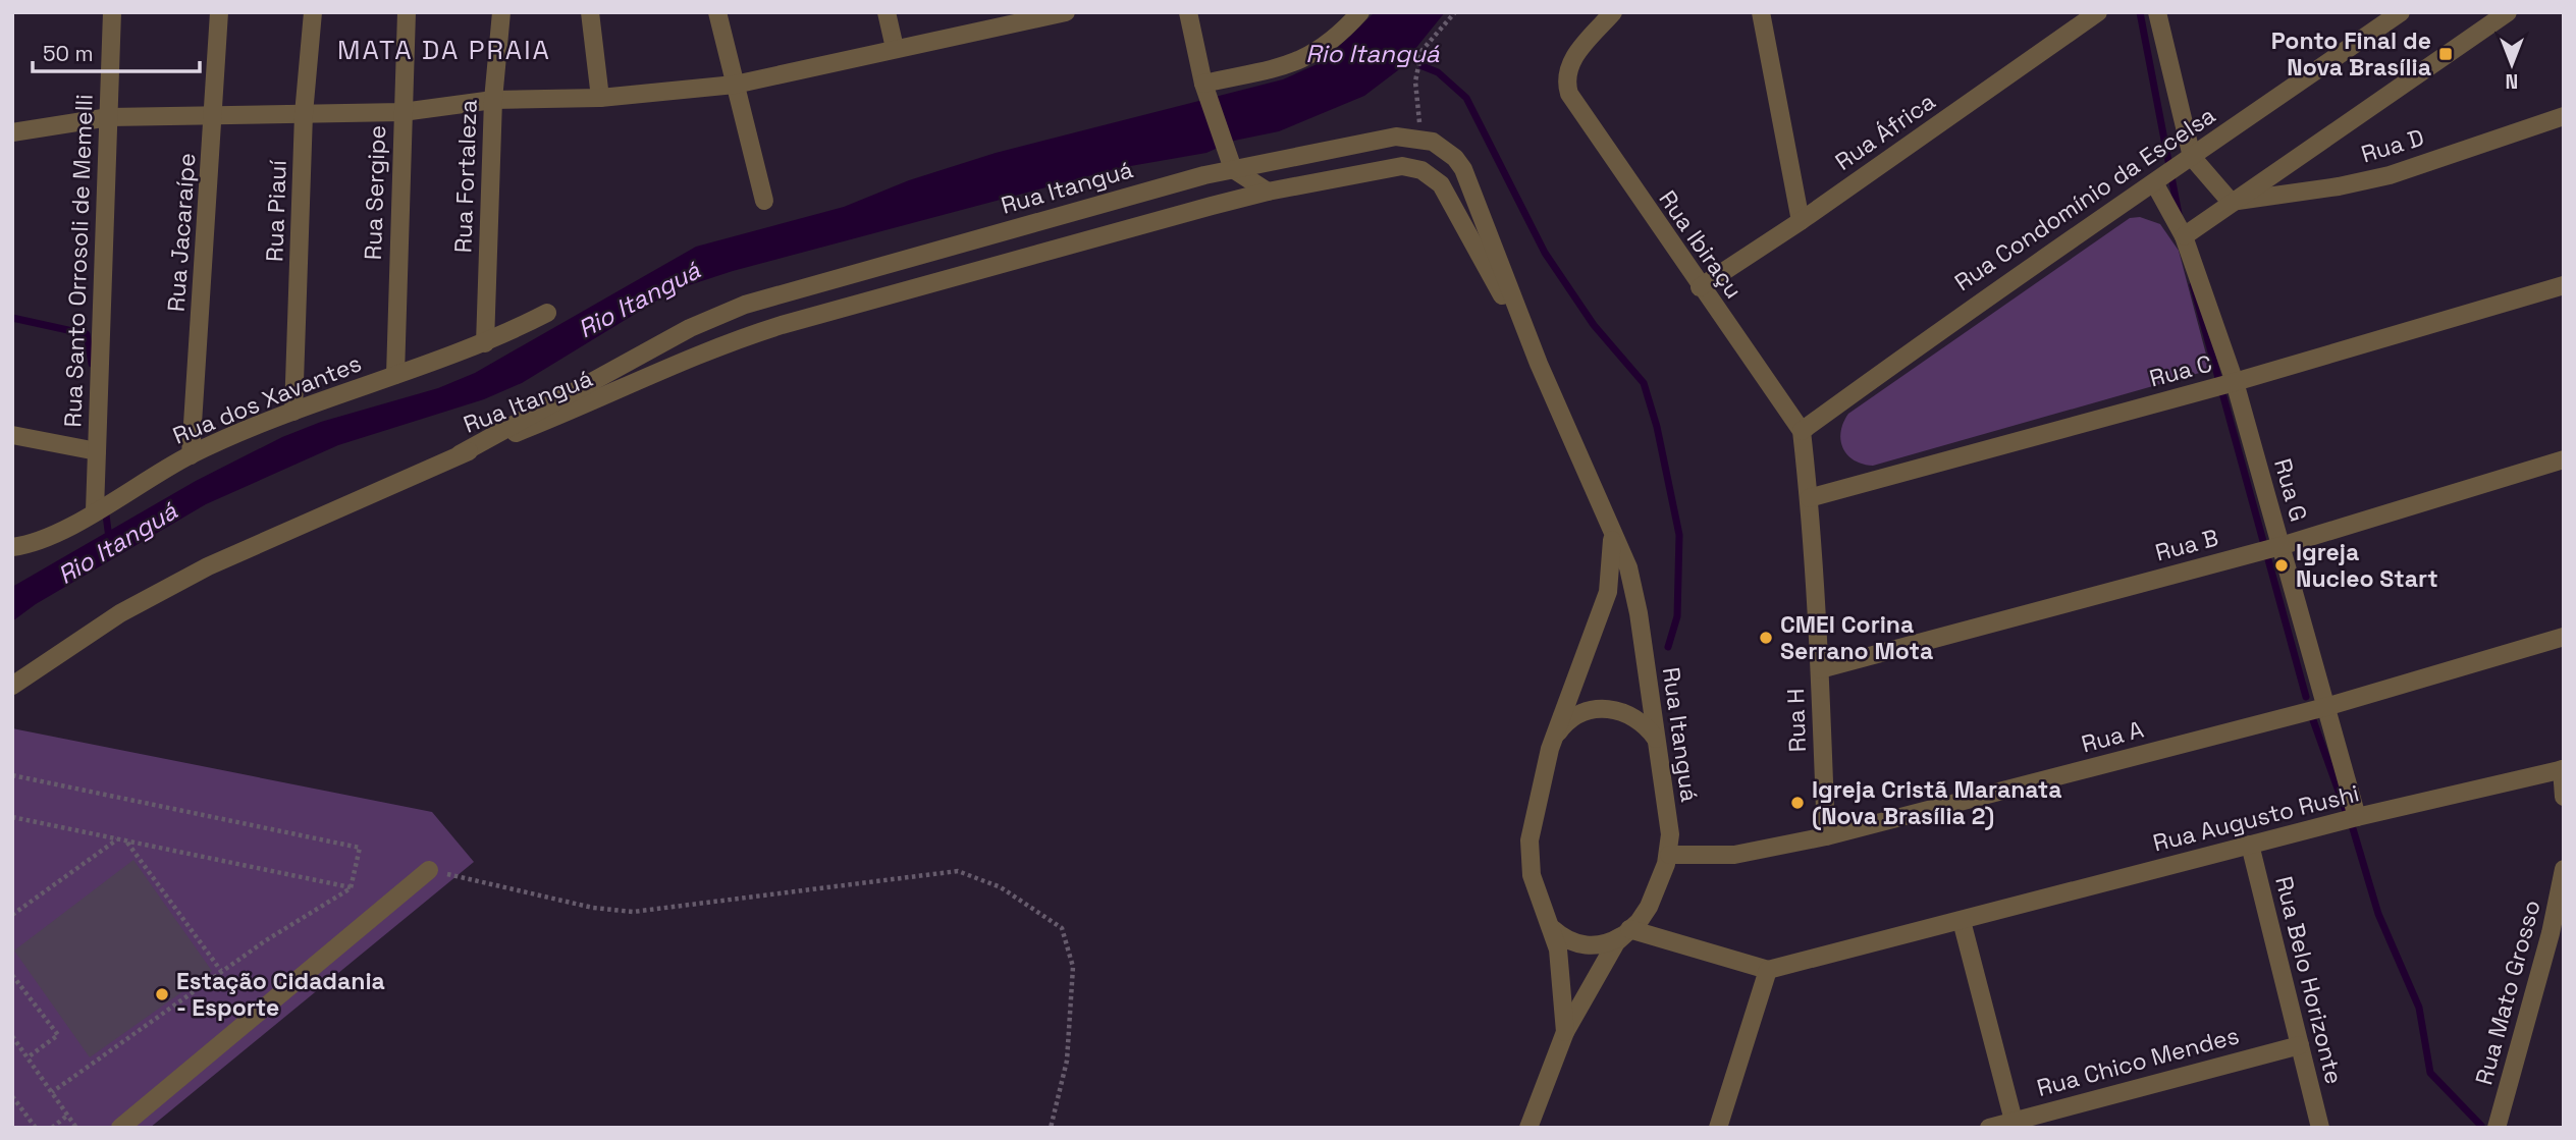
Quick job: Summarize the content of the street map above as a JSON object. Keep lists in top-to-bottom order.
{
  "streets": {
    "street": [
      "Rua África",
      "Rua D",
      "Rua Fortaleza",
      "Rua Itanguá",
      "Rua Sergipe",
      "Rua Condomínio da Escelsa",
      "Rua Piauí",
      "Rua Jacaraípe",
      "Rua Ibiraçu",
      "Rua Santo Orrosoli de Memelli",
      "Rua C",
      "Rua dos Xavantes",
      "Rua G",
      "Rua B",
      "Rua H",
      "Rua A",
      "Rua Augusto Rushi",
      "Rua Belo Horizonte",
      "Rua Mato Grosso",
      "Rua Chico Mendes"
    ]
  },
  "crossings": [
    ["Rua África", "Rua Ibiraçu"],
    ["Rua Fortaleza", "Rua dos Xavantes"],
    ["Rua Itanguá", "Rua A"],
    ["Rua Sergipe", "Rua dos Xavantes"],
    ["Rua Condomínio da Escelsa", "Rua Ibiraçu"],
    ["Rua Condomínio da Escelsa", "Rua G"],
    ["Rua Condomínio da Escelsa", "Rua H"],
    ["Rua Piauí", "Rua dos Xavantes"],
    ["Rua Jacaraípe", "Rua dos Xavantes"],
    ["Rua Ibiraçu", "Rua H"],
    ["Rua Santo Orrosoli de Memelli", "Rua dos Xavantes"],
    ["Rua C", "Rua G"],
    ["Rua C", "Rua H"],
    ["Rua G", "Rua B"],
    ["Rua G", "Rua A"],
    ["Rua G", "Rua Augusto Rushi"],
    ["Rua B", "Rua H"],
    ["Rua H", "Rua A"],
    ["Rua Augusto Rushi", "Rua Belo Horizonte"],
    ["Rua Belo Horizonte", "Rua Chico Mendes"]
  ],
  "districts": ["MATA DA PRAIA"],
  "water": ["Rio Itanguá"],
  "places": {
    "transit": ["Ponto Final de Nova Brasília"],
    "other": [
      "Igreja Nucleo Start",
      "CMEI Corina Serrano Mota",
      "Igreja Cristã Maranata (Nova Brasília 2)",
      "Estação Cidadania - Esporte"
    ]
  },
  "scale_bar": "50 m",
  "north": "bottom"
}
